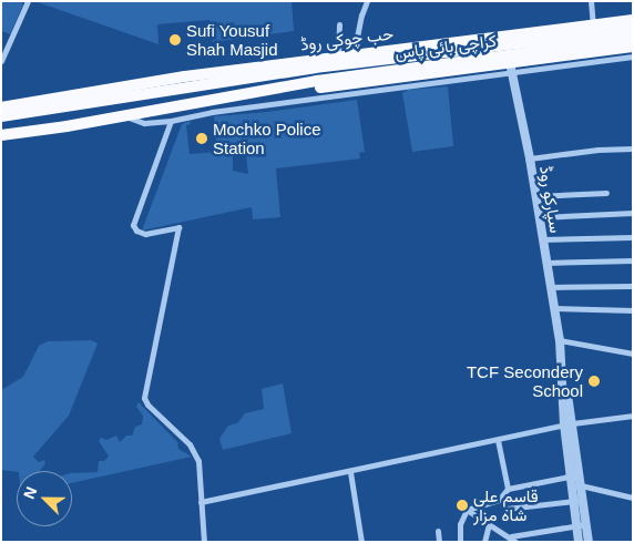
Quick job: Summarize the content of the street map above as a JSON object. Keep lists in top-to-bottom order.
{
  "streets": {
    "highway": ["حب چوکی روڈ", "کراچی بائی پاس"],
    "street": ["سپارکو روڈ"]
  },
  "crossings": [
    ["حب چوکی روڈ", "سپارکو روڈ"]
  ],
  "places": [
    "Sufi Yousuf Shah Masjid",
    "Mochko Police Station",
    "TCF Secondery School",
    "قاسم علی شاہ مزار"
  ],
  "north": "top left"
}
